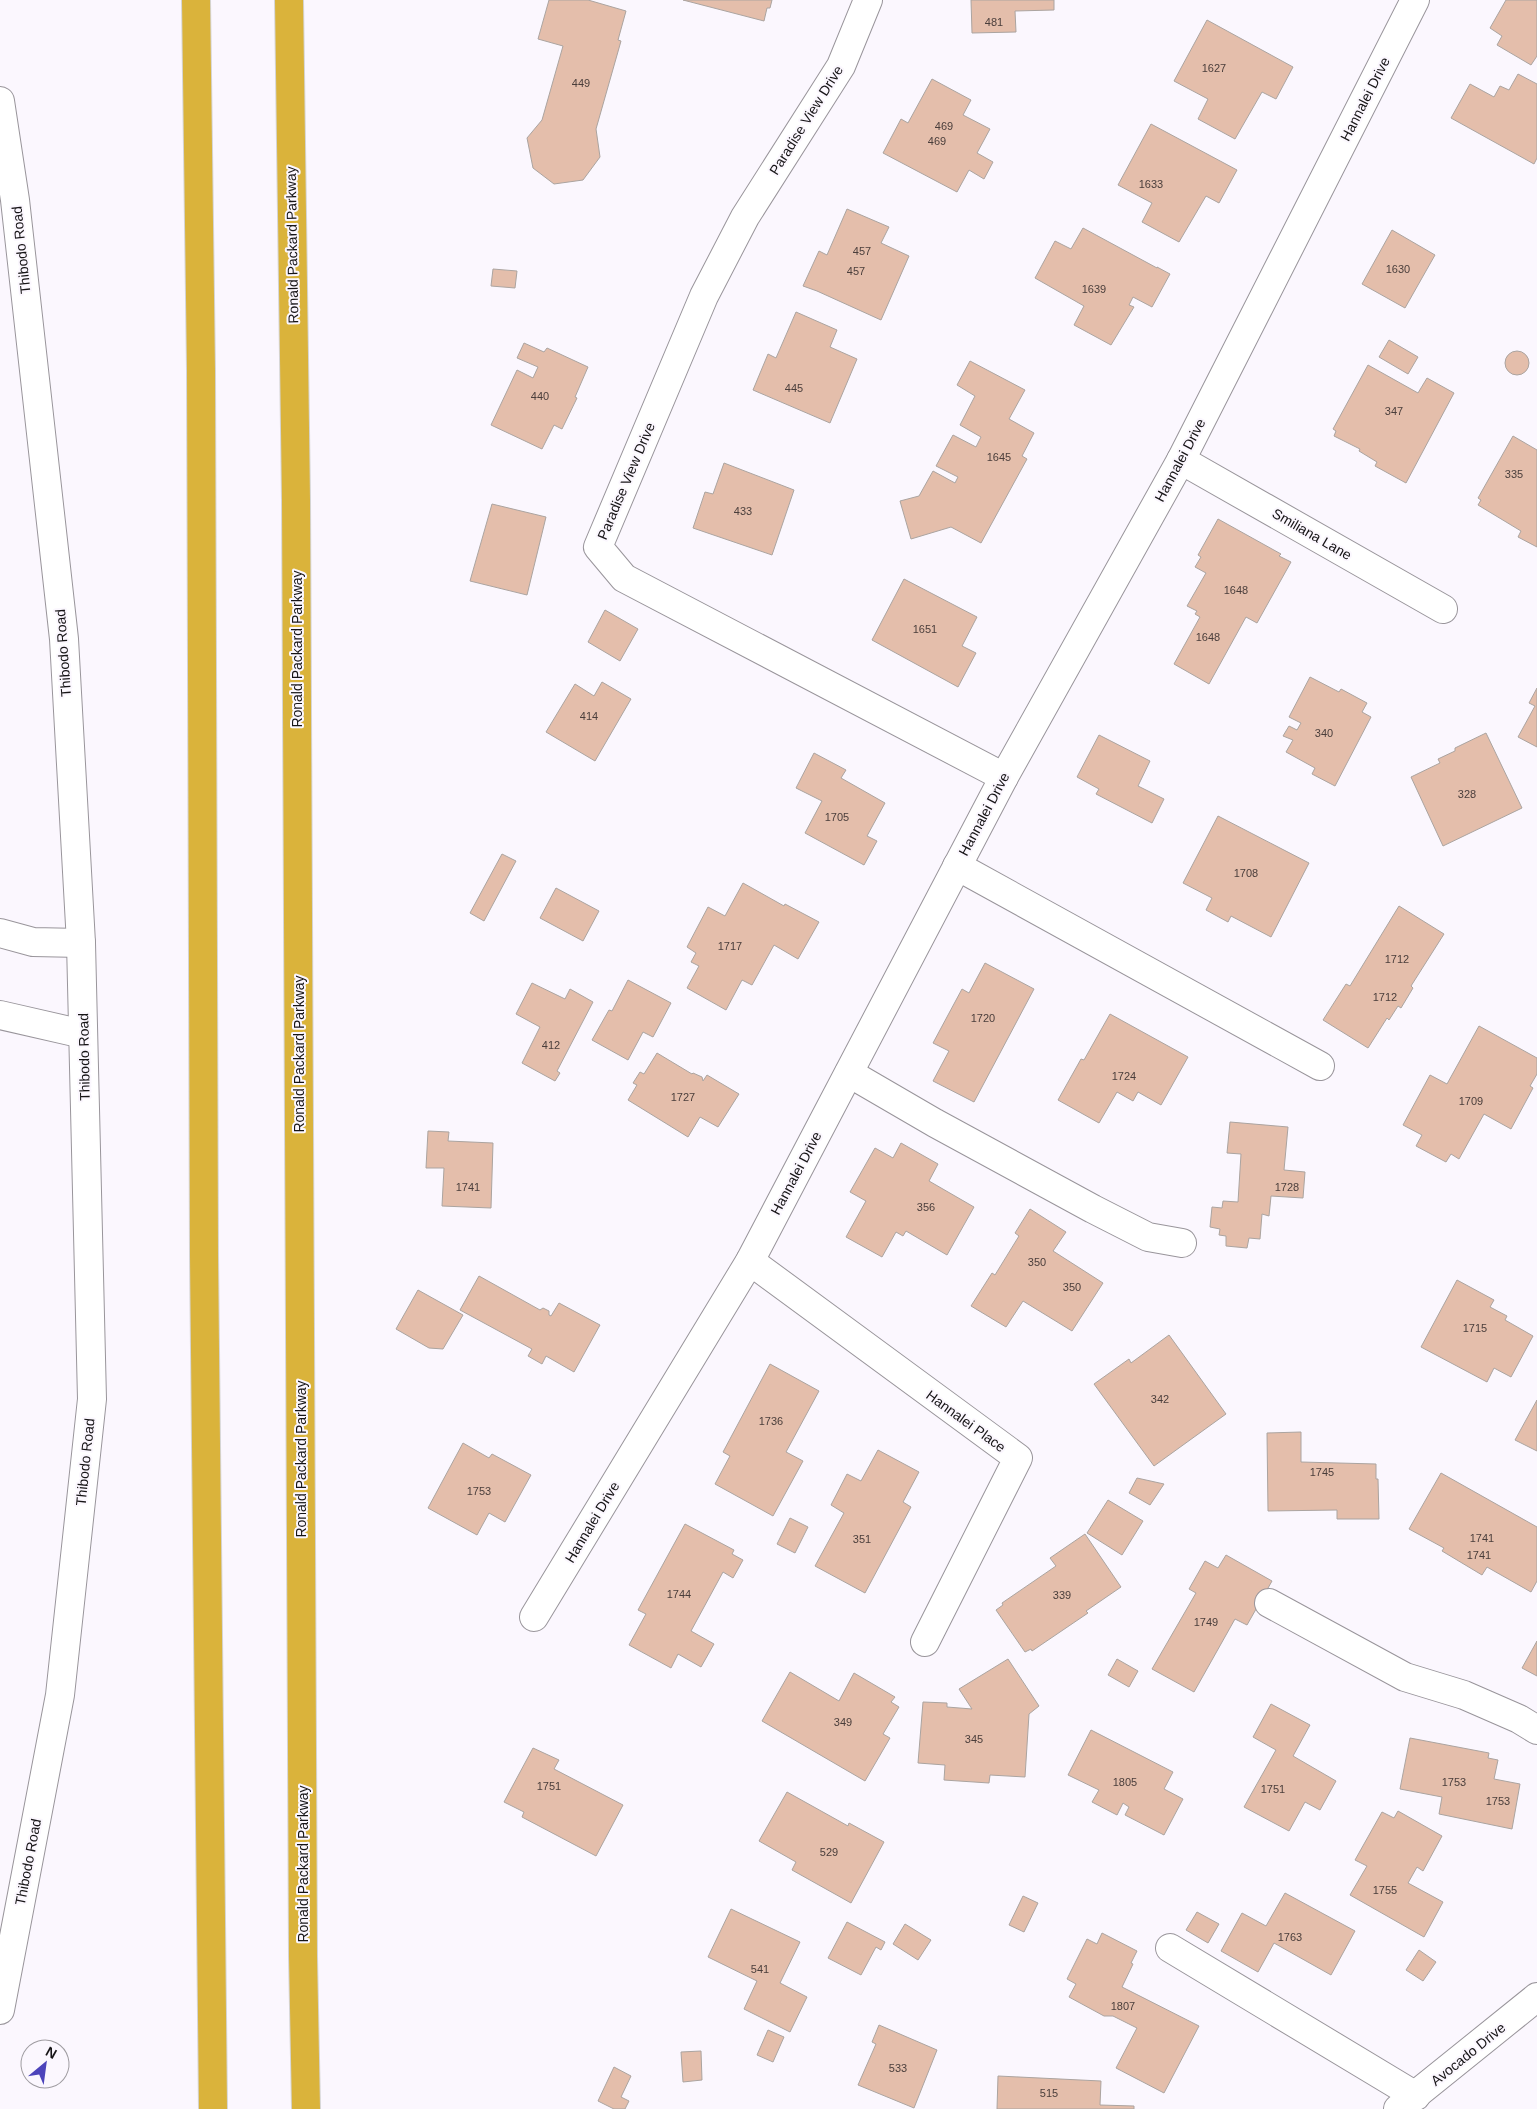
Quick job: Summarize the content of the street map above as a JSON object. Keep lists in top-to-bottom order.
{
  "streets": {
    "highway": ["Ronald Packard Parkway"],
    "street": [
      "Hannalei Drive",
      "Paradise View Drive",
      "Thibodo Road",
      "Smiliana Lane",
      "Hannalei Place",
      "Avocado Drive"
    ]
  },
  "crossings": [
    ["Hannalei Drive", "Paradise View Drive"],
    ["Hannalei Drive", "Smiliana Lane"],
    ["Hannalei Drive", "Hannalei Place"]
  ],
  "house_numbers": [
    "481",
    "1627",
    "449",
    "469",
    "469",
    "1633",
    "457",
    "1630",
    "457",
    "1639",
    "445",
    "440",
    "347",
    "1645",
    "335",
    "433",
    "1648",
    "1651",
    "1648",
    "414",
    "340",
    "328",
    "1705",
    "1708",
    "1717",
    "1712",
    "1712",
    "1720",
    "412",
    "1724",
    "1727",
    "1709",
    "1741",
    "1728",
    "356",
    "350",
    "350",
    "1715",
    "342",
    "1736",
    "1745",
    "1753",
    "1741",
    "351",
    "1741",
    "1744",
    "339",
    "1749",
    "349",
    "345",
    "1805",
    "1753",
    "1751",
    "1751",
    "1753",
    "529",
    "1755",
    "1763",
    "541",
    "1807",
    "533",
    "515"
  ],
  "north": "top right"
}
